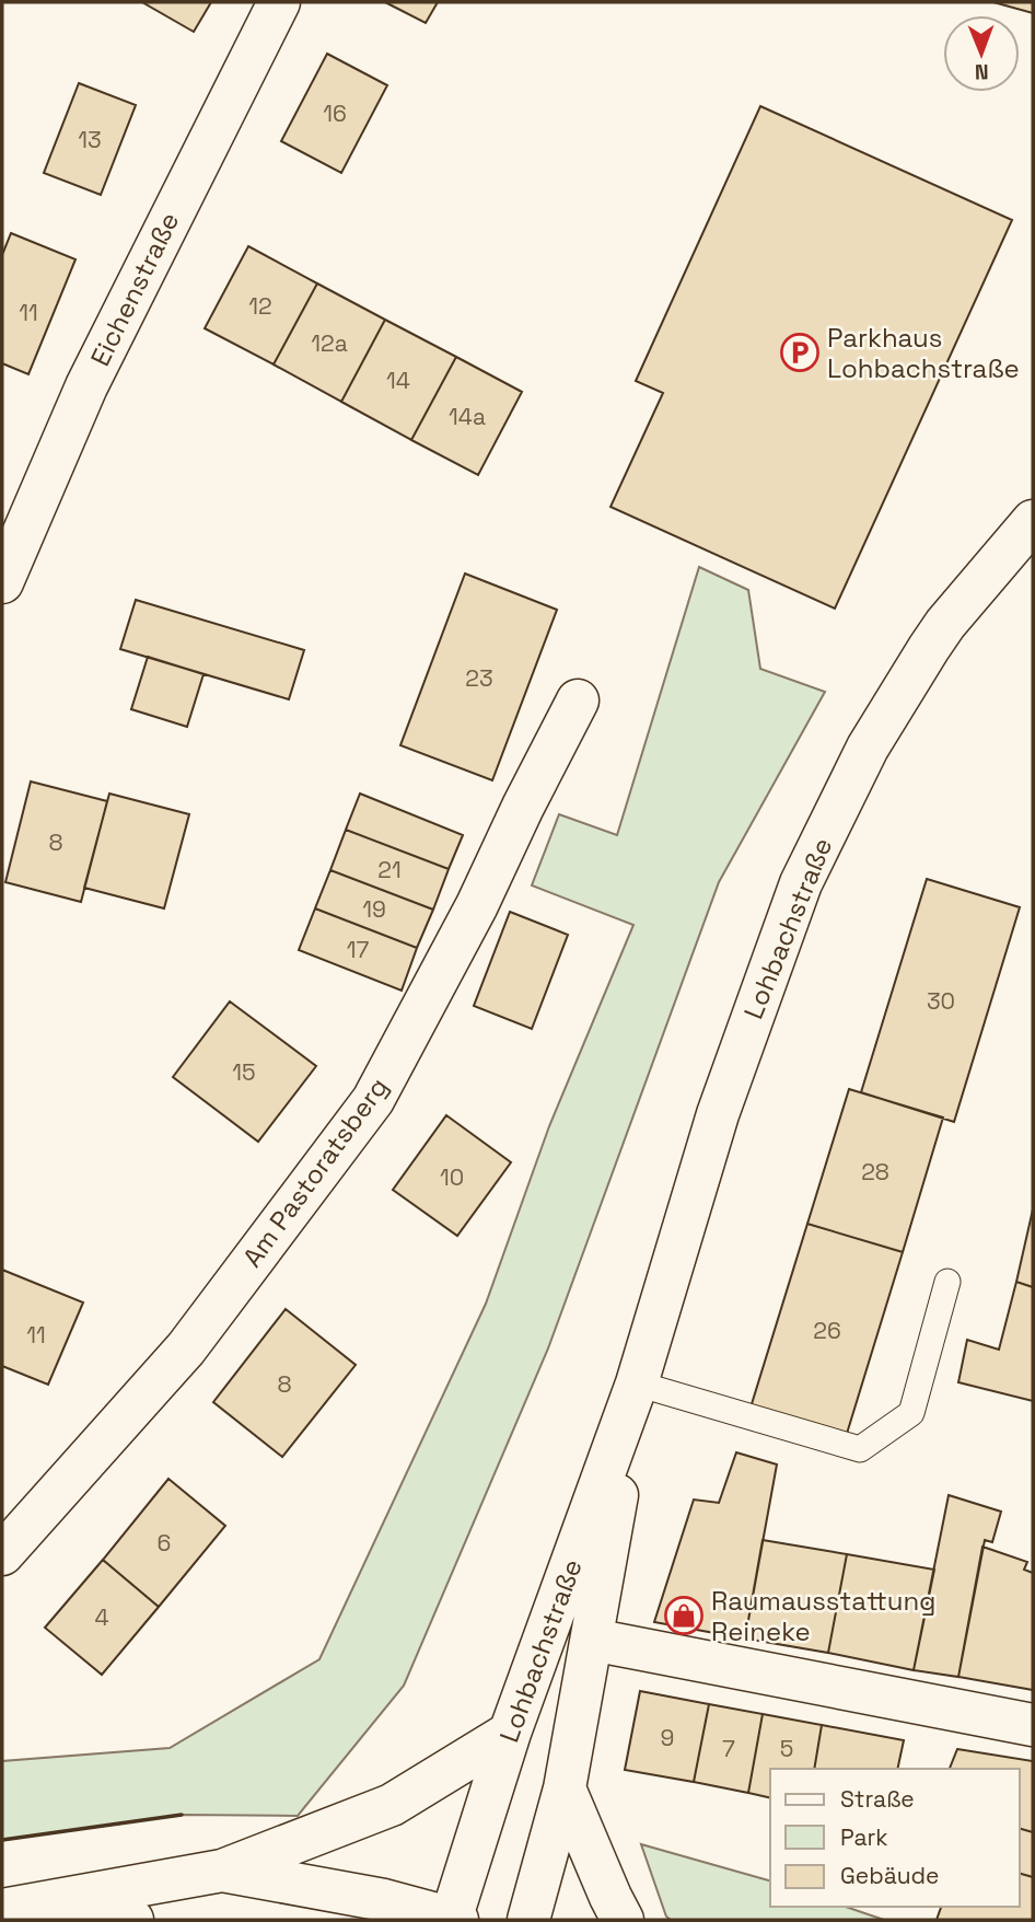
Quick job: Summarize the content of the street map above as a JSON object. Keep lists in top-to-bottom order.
{
  "streets": {
    "main road": ["Eichenstraße", "Lohbachstraße", "Am Pastoratsberg"]
  },
  "places": {
    "parking": ["Parkhaus Lohbachstraße"],
    "shop": ["Raumausstattung Reineke"]
  },
  "house_numbers": [
    "16",
    "13",
    "12",
    "11",
    "12a",
    "14",
    "14a",
    "23",
    "8",
    "21",
    "19",
    "17",
    "30",
    "15",
    "28",
    "10",
    "26",
    "11",
    "8",
    "6",
    "4",
    "9",
    "7",
    "5"
  ],
  "legend": ["Straße", "Park", "Gebäude"],
  "north": "bottom"
}
